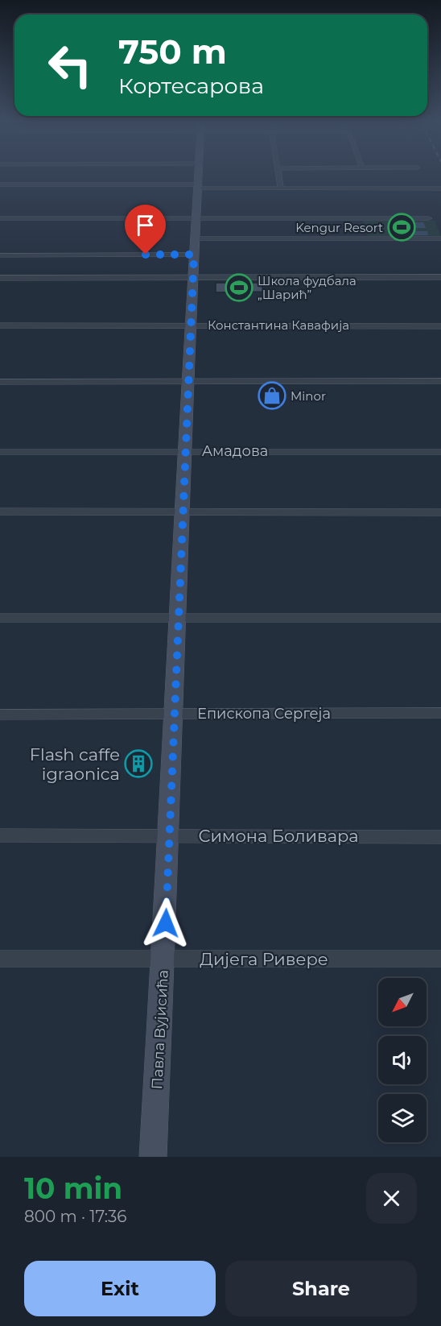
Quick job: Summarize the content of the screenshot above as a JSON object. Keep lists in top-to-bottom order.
{
  "streets": {
    "street": [
      "Константина Кавафија",
      "Амадова",
      "Епископа Сергеја",
      "Симона Боливара",
      "Дијега Ривере",
      "Павла Вујисића"
    ]
  },
  "crossings": [
    ["Константина Кавафија", "Павла Вујисића"],
    ["Амадова", "Павла Вујисића"],
    ["Епископа Сергеја", "Павла Вујисића"],
    ["Симона Боливара", "Павла Вујисића"],
    ["Дијега Ривере", "Павла Вујисића"]
  ],
  "places": {
    "sports": ["Kengur Resort", "Школа фудбала „Шарић”"],
    "shop": ["Minor"],
    "building": ["Flash caffe igraonica"]
  },
  "north": "bottom left",
  "page": {
    "turn": ["750 m", "Кортесарова"],
    "heading": ["10 min", "800 m · 17:36"],
    "buttons": ["Exit", "Share"]
  }
}
